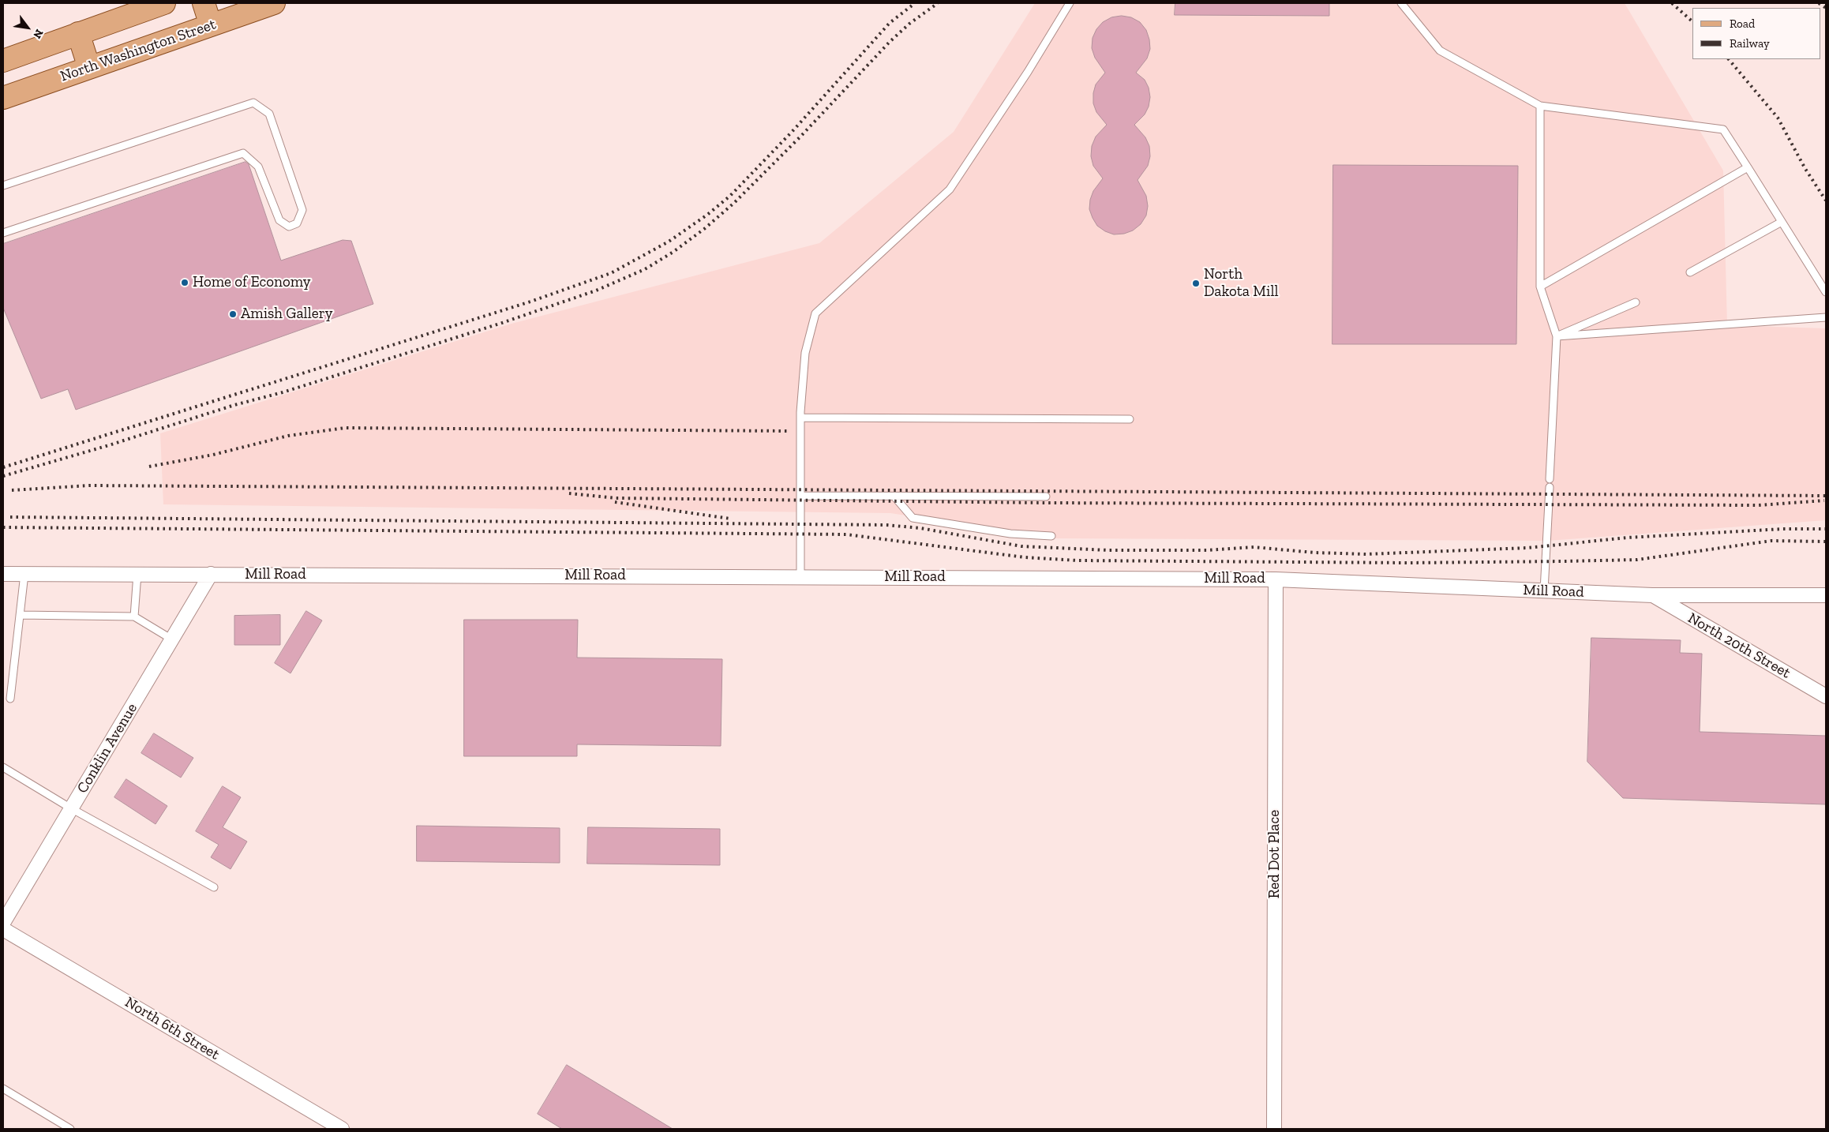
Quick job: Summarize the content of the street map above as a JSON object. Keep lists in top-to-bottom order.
{
  "streets": {
    "main road": ["North Washington Street"],
    "street": [
      "Mill Road",
      "North 20th Street",
      "Conklin Avenue",
      "Red Dot Place",
      "North 6th Street"
    ]
  },
  "crossings": [
    ["Mill Road", "North 20th Street"],
    ["Mill Road", "Conklin Avenue"],
    ["Mill Road", "Red Dot Place"]
  ],
  "places": ["Home of Economy", "North Dakota Mill", "Amish Gallery"],
  "legend": ["Road", "Railway"],
  "north": "bottom right"
}
